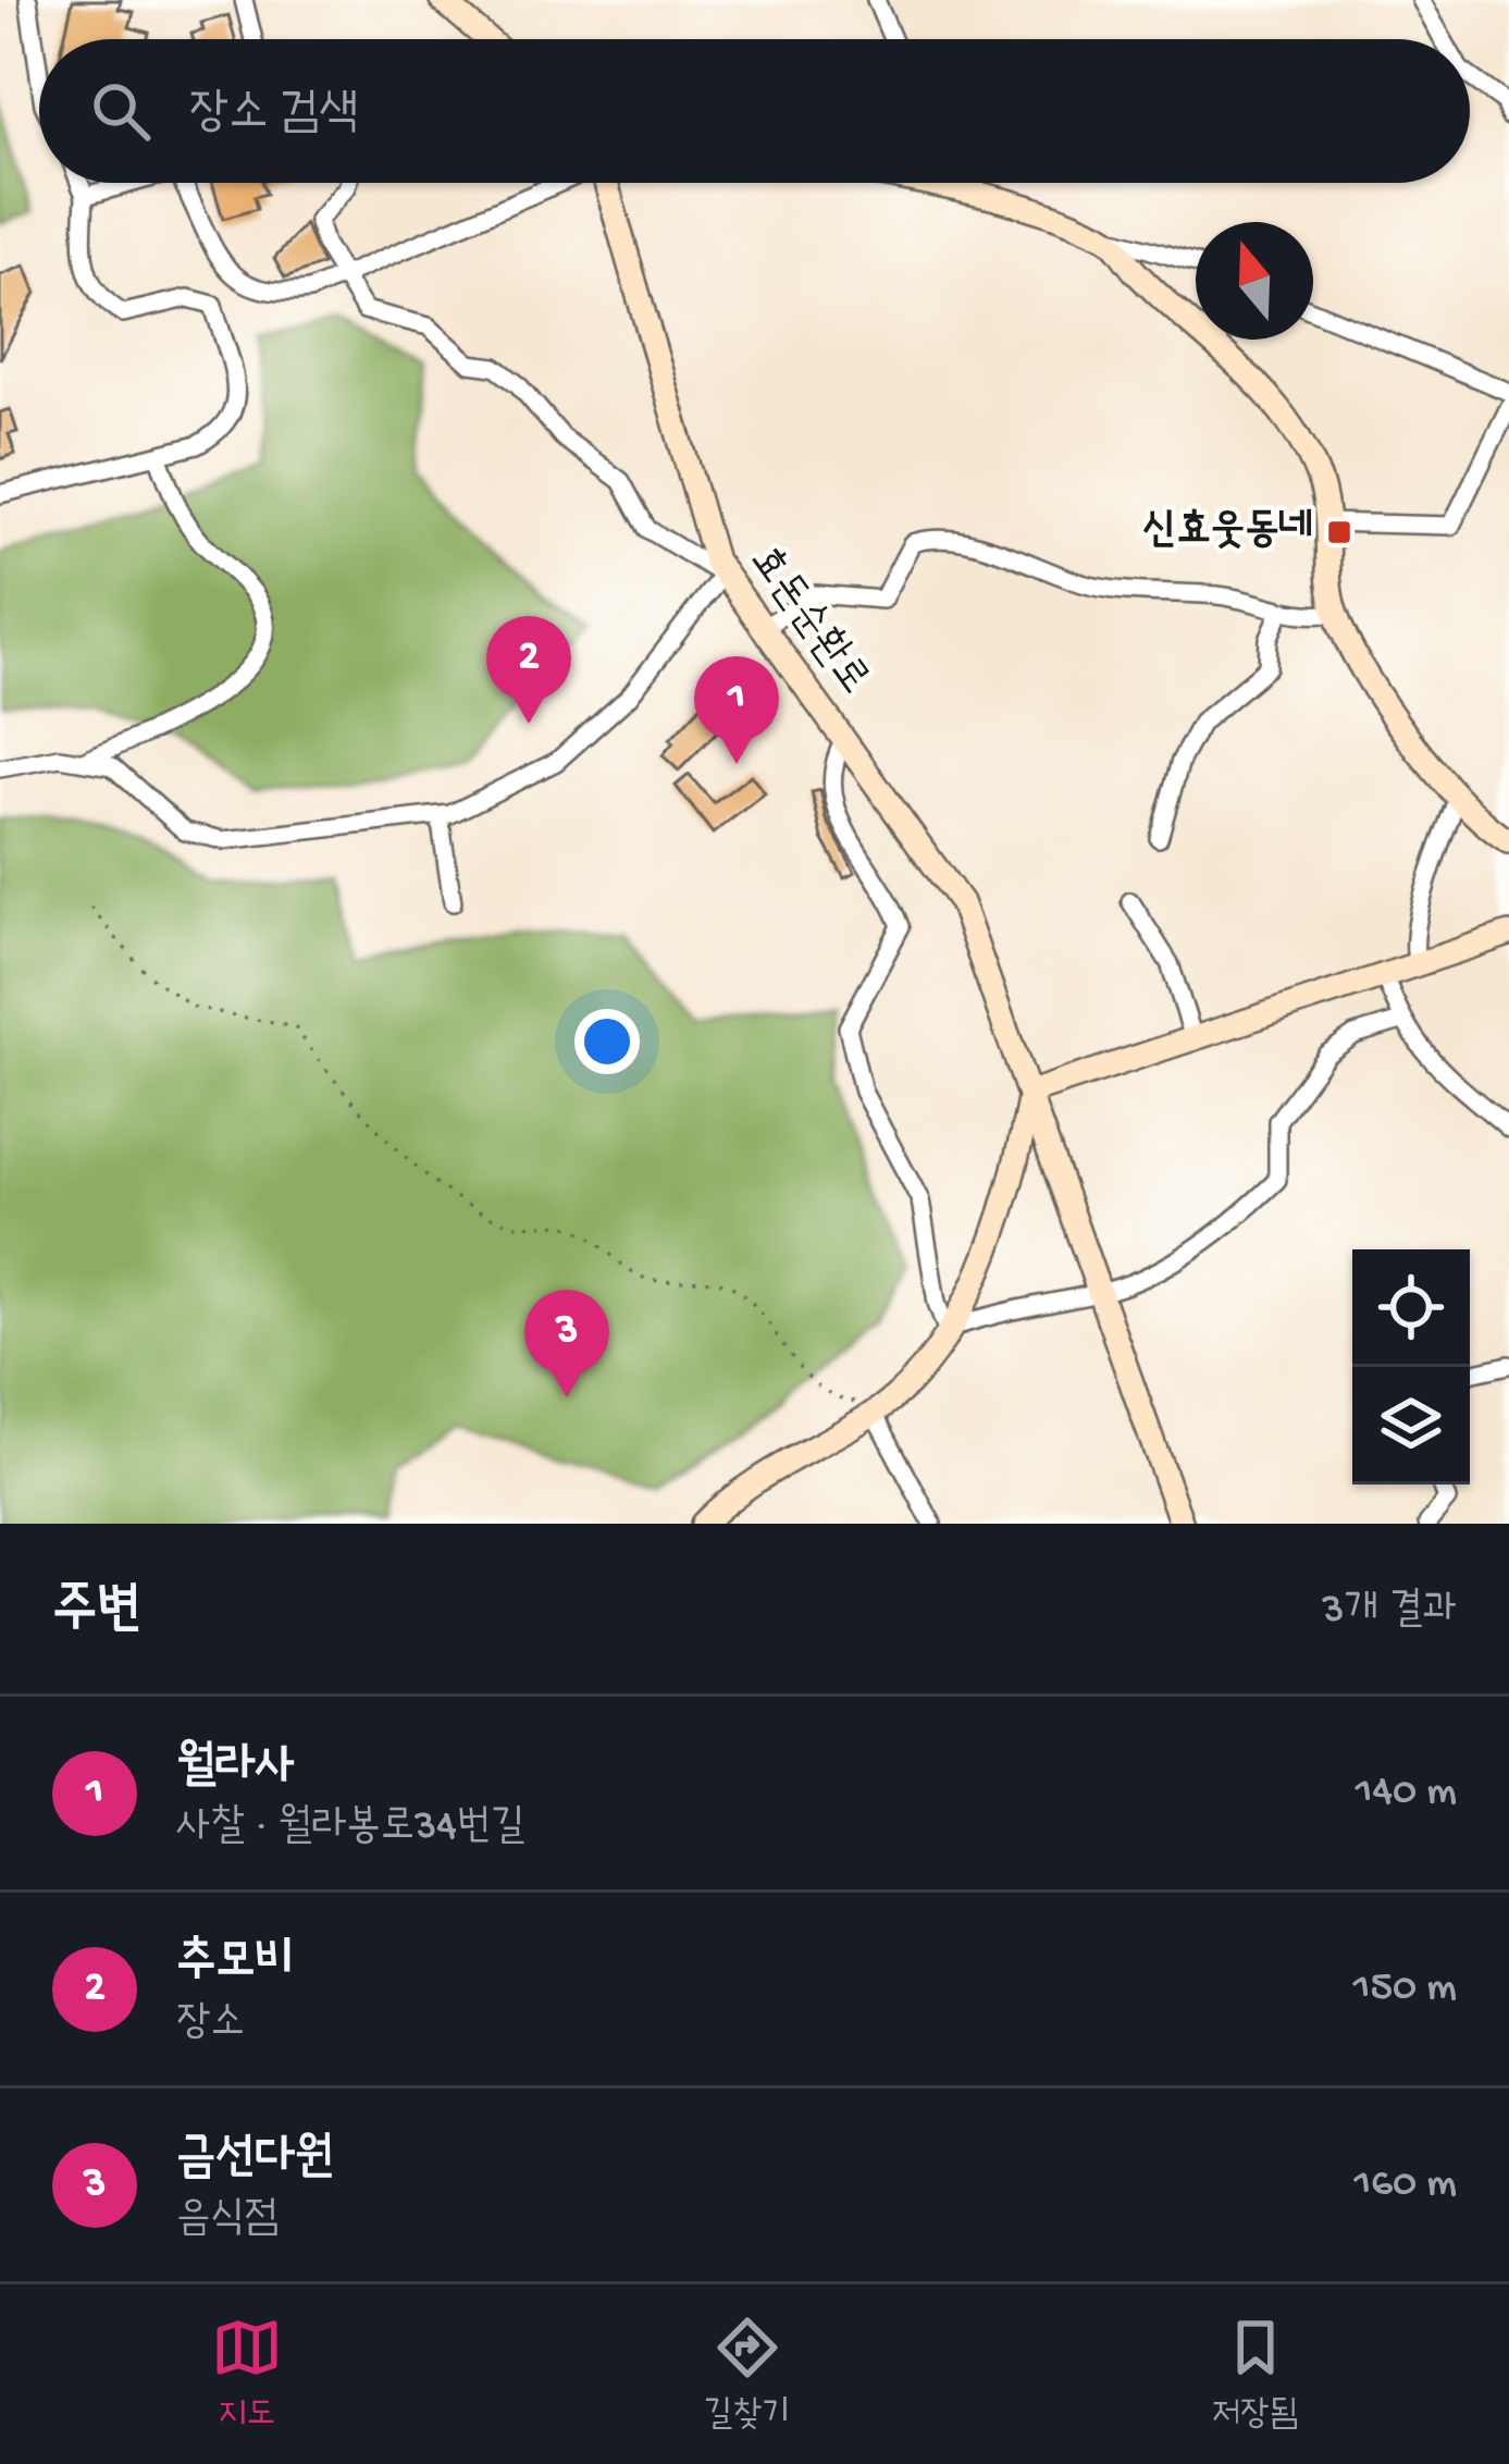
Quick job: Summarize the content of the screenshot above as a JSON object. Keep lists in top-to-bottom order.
{
  "streets": {
    "street": ["효돈순환로"]
  },
  "places": {
    "transit": ["신효웃동네"]
  },
  "north": "top",
  "page": {
    "search": "장소 검색",
    "pins": ["2", "1", "3"],
    "heading": ["주변", "3개 결과"],
    "list": [
      {
        "mark": "1",
        "name": "월라사",
        "note": "사찰 · 월라봉로34번길",
        "value": "140 m"
      },
      {
        "mark": "2",
        "name": "추모비",
        "note": "장소",
        "value": "150 m"
      },
      {
        "mark": "3",
        "name": "금선다원",
        "note": "음식점",
        "value": "160 m"
      }
    ],
    "nav": ["지도", "길찾기", "저장됨"]
  }
}
